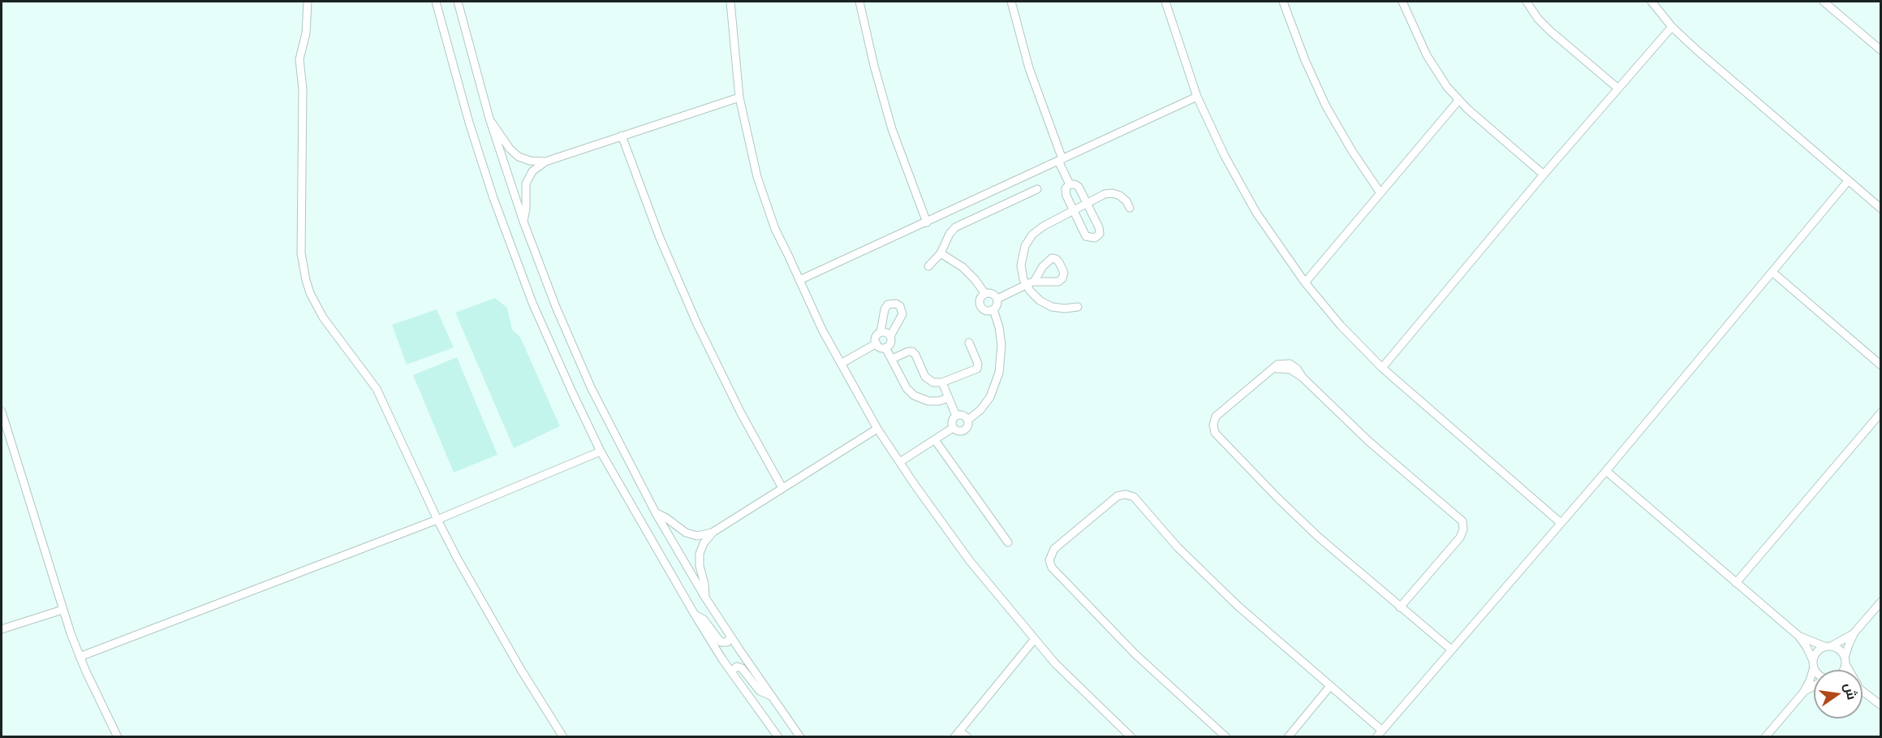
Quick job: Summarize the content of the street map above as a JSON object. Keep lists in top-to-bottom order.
{
  "north": "right"
}
